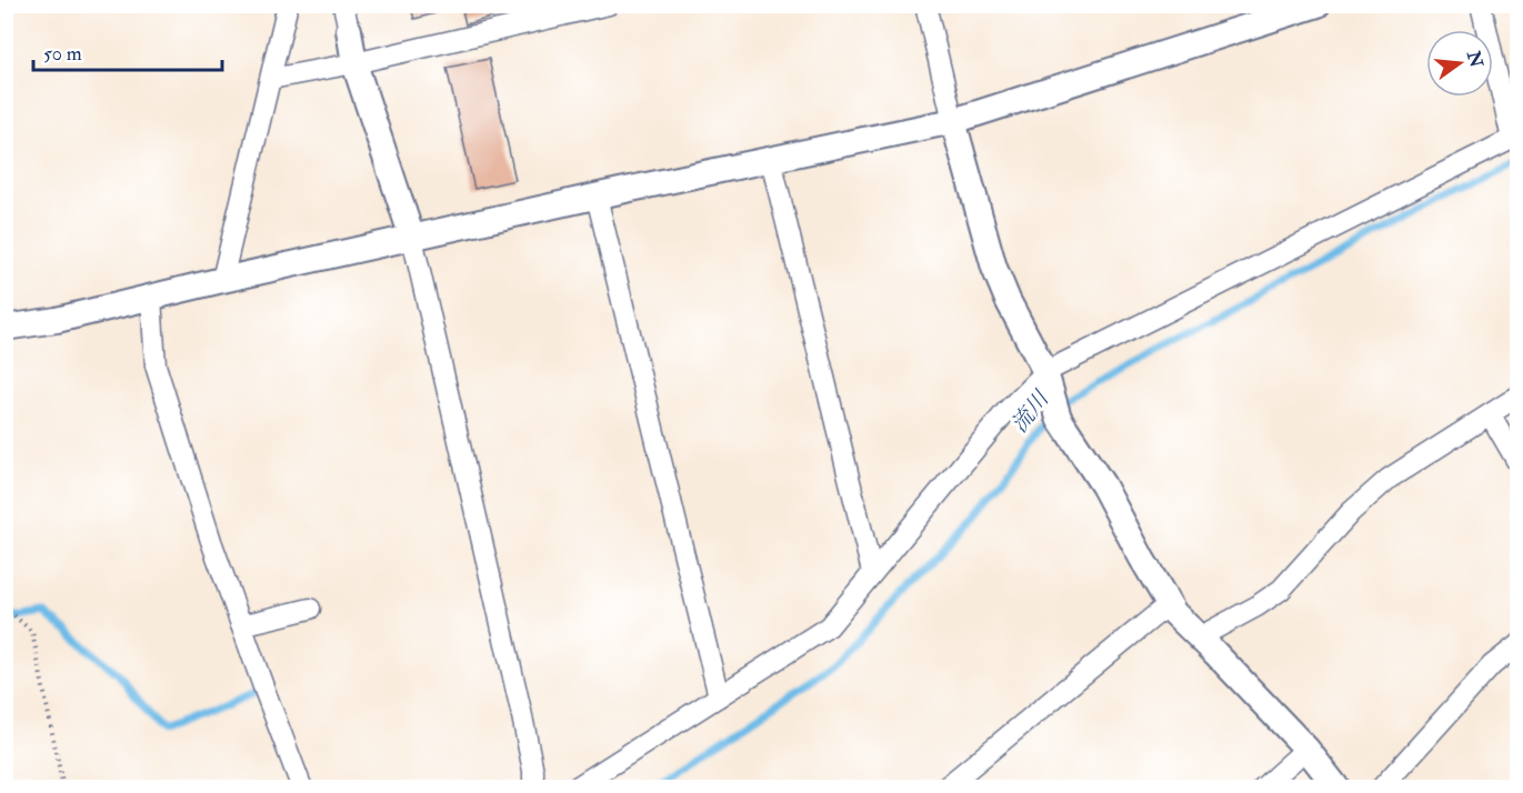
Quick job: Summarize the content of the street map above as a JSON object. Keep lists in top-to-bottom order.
{
  "water": ["流川"],
  "scale_bar": "50 m",
  "north": "right"
}
